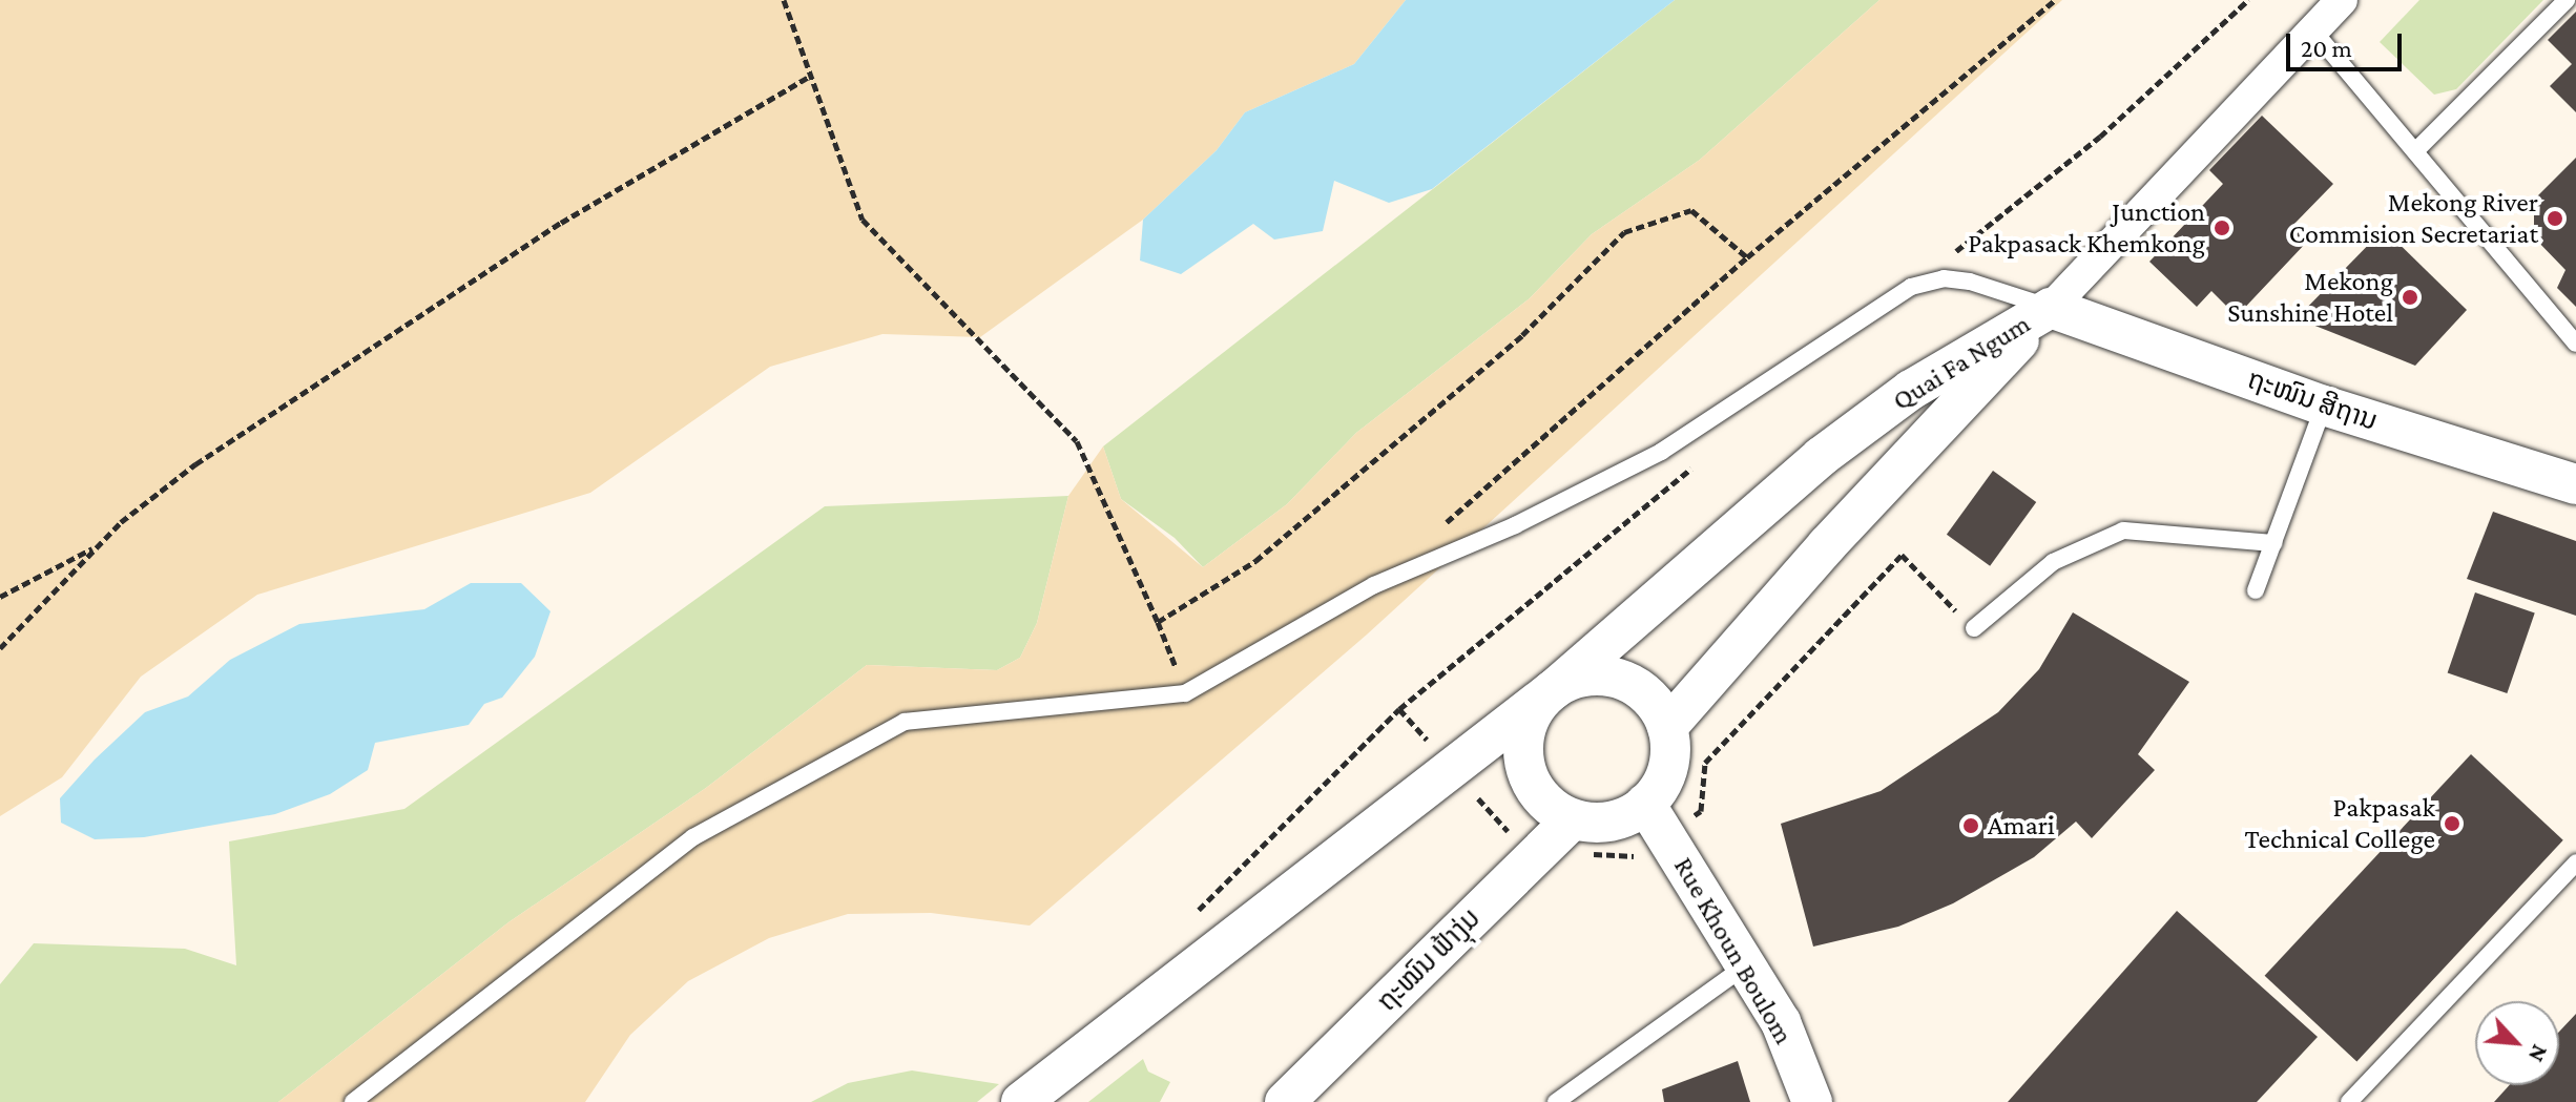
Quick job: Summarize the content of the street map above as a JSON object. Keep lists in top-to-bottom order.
{
  "streets": {
    "street": [
      "Quai Fa Ngum",
      "ຖະໜົນ ສີຖານ",
      "Rue Khoun Boulom",
      "ຖະໝົນ ຟ້າງຸ່ມ"
    ]
  },
  "crossings": [
    ["Quai Fa Ngum", "ຖະໜົນ ສີຖານ"],
    ["Quai Fa Ngum", "Rue Khoun Boulom"],
    ["Quai Fa Ngum", "ຖະໝົນ ຟ້າງຸ່ມ"],
    ["Rue Khoun Boulom", "ຖະໝົນ ຟ້າງຸ່ມ"]
  ],
  "places": [
    "Mekong River Commision Secretariat",
    "Junction Pakpasack Khemkong",
    "Mekong Sunshine Hotel",
    "Pakpasak Technical College",
    "Amari"
  ],
  "scale_bar": "20 m",
  "north": "bottom right"
}
